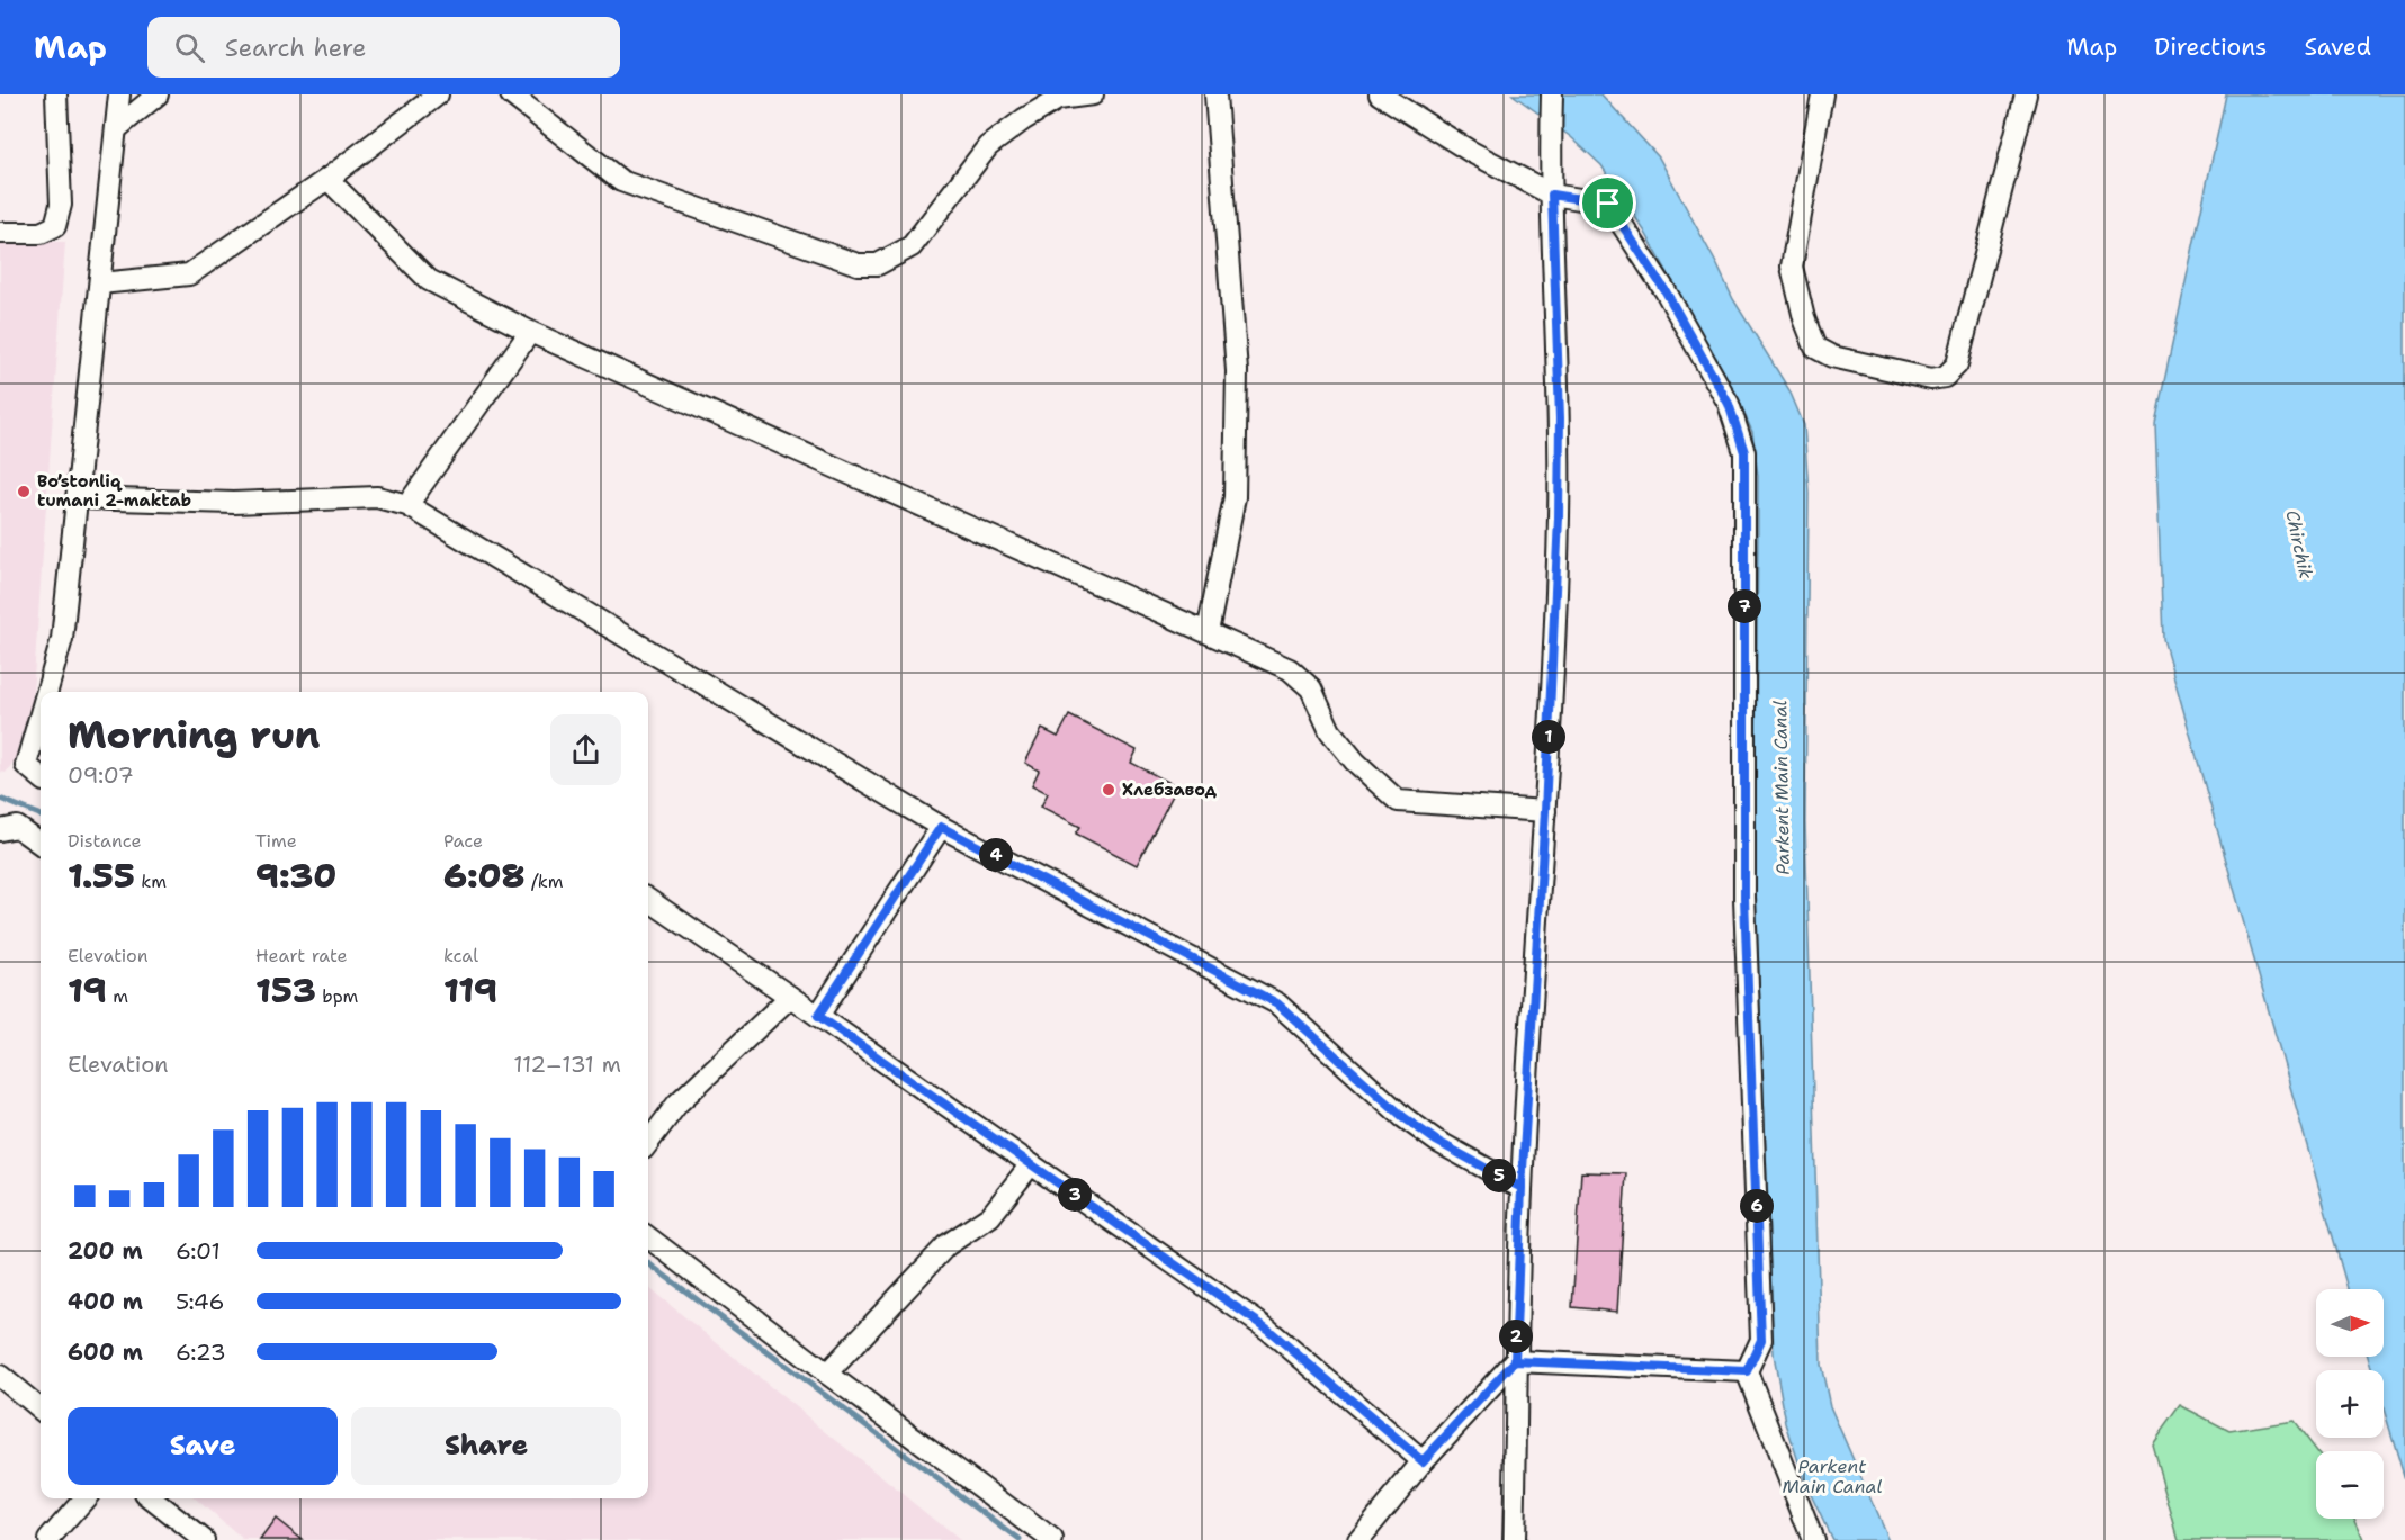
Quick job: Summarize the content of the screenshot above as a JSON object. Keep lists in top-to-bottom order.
{
  "water": ["Chirchik", "Parkent Main Canal"],
  "places": ["Bo’stonliq tumani 2-maktab", "Хлебзавод"],
  "north": "right",
  "page": {
    "header": "Map",
    "search": "Search here",
    "nav": ["Map", "Directions", "Saved"],
    "pins": [
      "7",
      "1",
      "4",
      "5",
      "3",
      "6",
      "2"
    ],
    "heading": ["Morning run", "09:07"],
    "stats": [
      ["Distance", "1.55 km"],
      ["Time", "9:30"],
      ["Pace", "6:08 /km"],
      ["Elevation", "19 m"],
      ["Heart rate", "153 bpm"],
      ["kcal", "119"]
    ],
    "chart": ["Elevation", "112–131 m"],
    "list": [
      {
        "name": "200 m",
        "note": "6:01"
      },
      {
        "name": "400 m",
        "note": "5:46"
      },
      {
        "name": "600 m",
        "note": "6:23"
      }
    ],
    "map_buttons": ["+", "−"],
    "buttons": ["Save", "Share"]
  }
}
